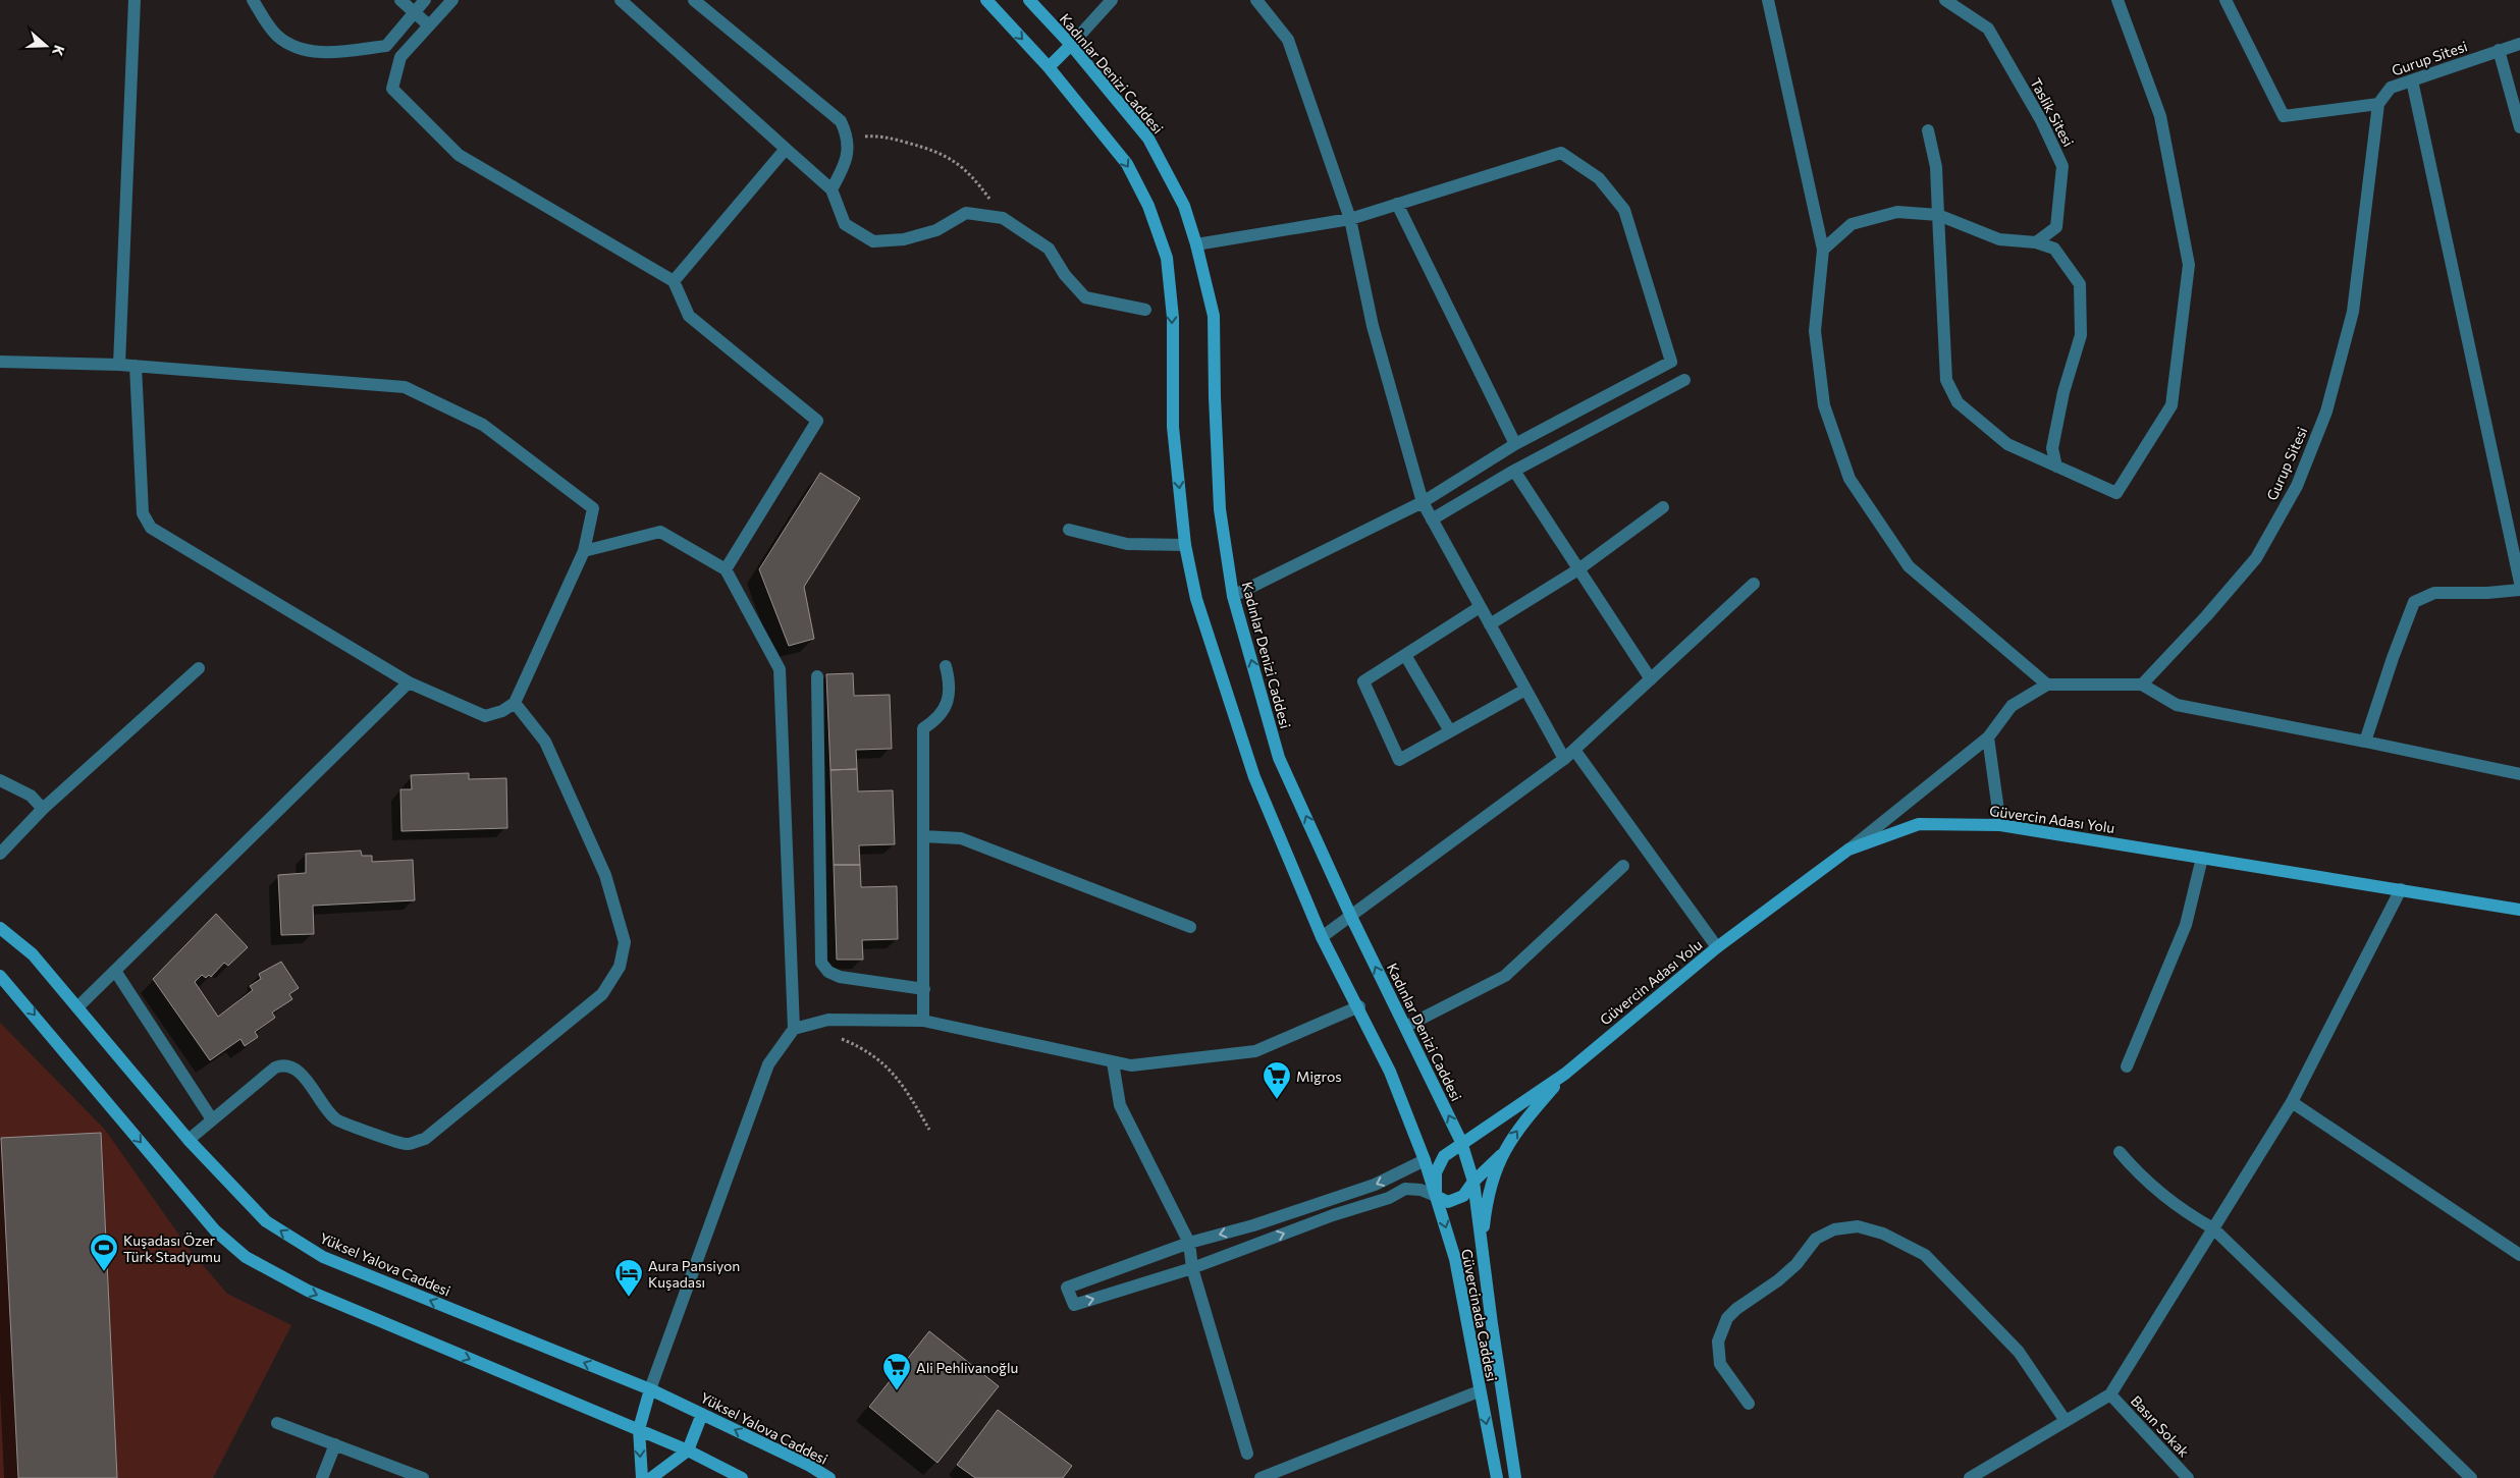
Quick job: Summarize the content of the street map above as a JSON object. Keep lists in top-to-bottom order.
{
  "streets": {
    "main road": [
      "Kadınlar Denizi Caddesi",
      "Güvercin Adası Yolu",
      "Yüksel Yalova Caddesi",
      "Güvercinada Caddesi"
    ],
    "street": ["Gurup Sitesi", "Taslik Sitesi", "Basın Sokak"]
  },
  "crossings": [
    ["Kadınlar Denizi Caddesi", "Güvercin Adası Yolu"],
    ["Kadınlar Denizi Caddesi", "Güvercinada Caddesi"],
    ["Güvercin Adası Yolu", "Güvercinada Caddesi"]
  ],
  "places": {
    "supermarket": ["Migros", "Ali Pehlivanoğlu"],
    "sports": ["Kuşadası Özer Türk Stadyumu"],
    "hotel": ["Aura Pansiyon Kuşadası"]
  },
  "north": "right"
}
